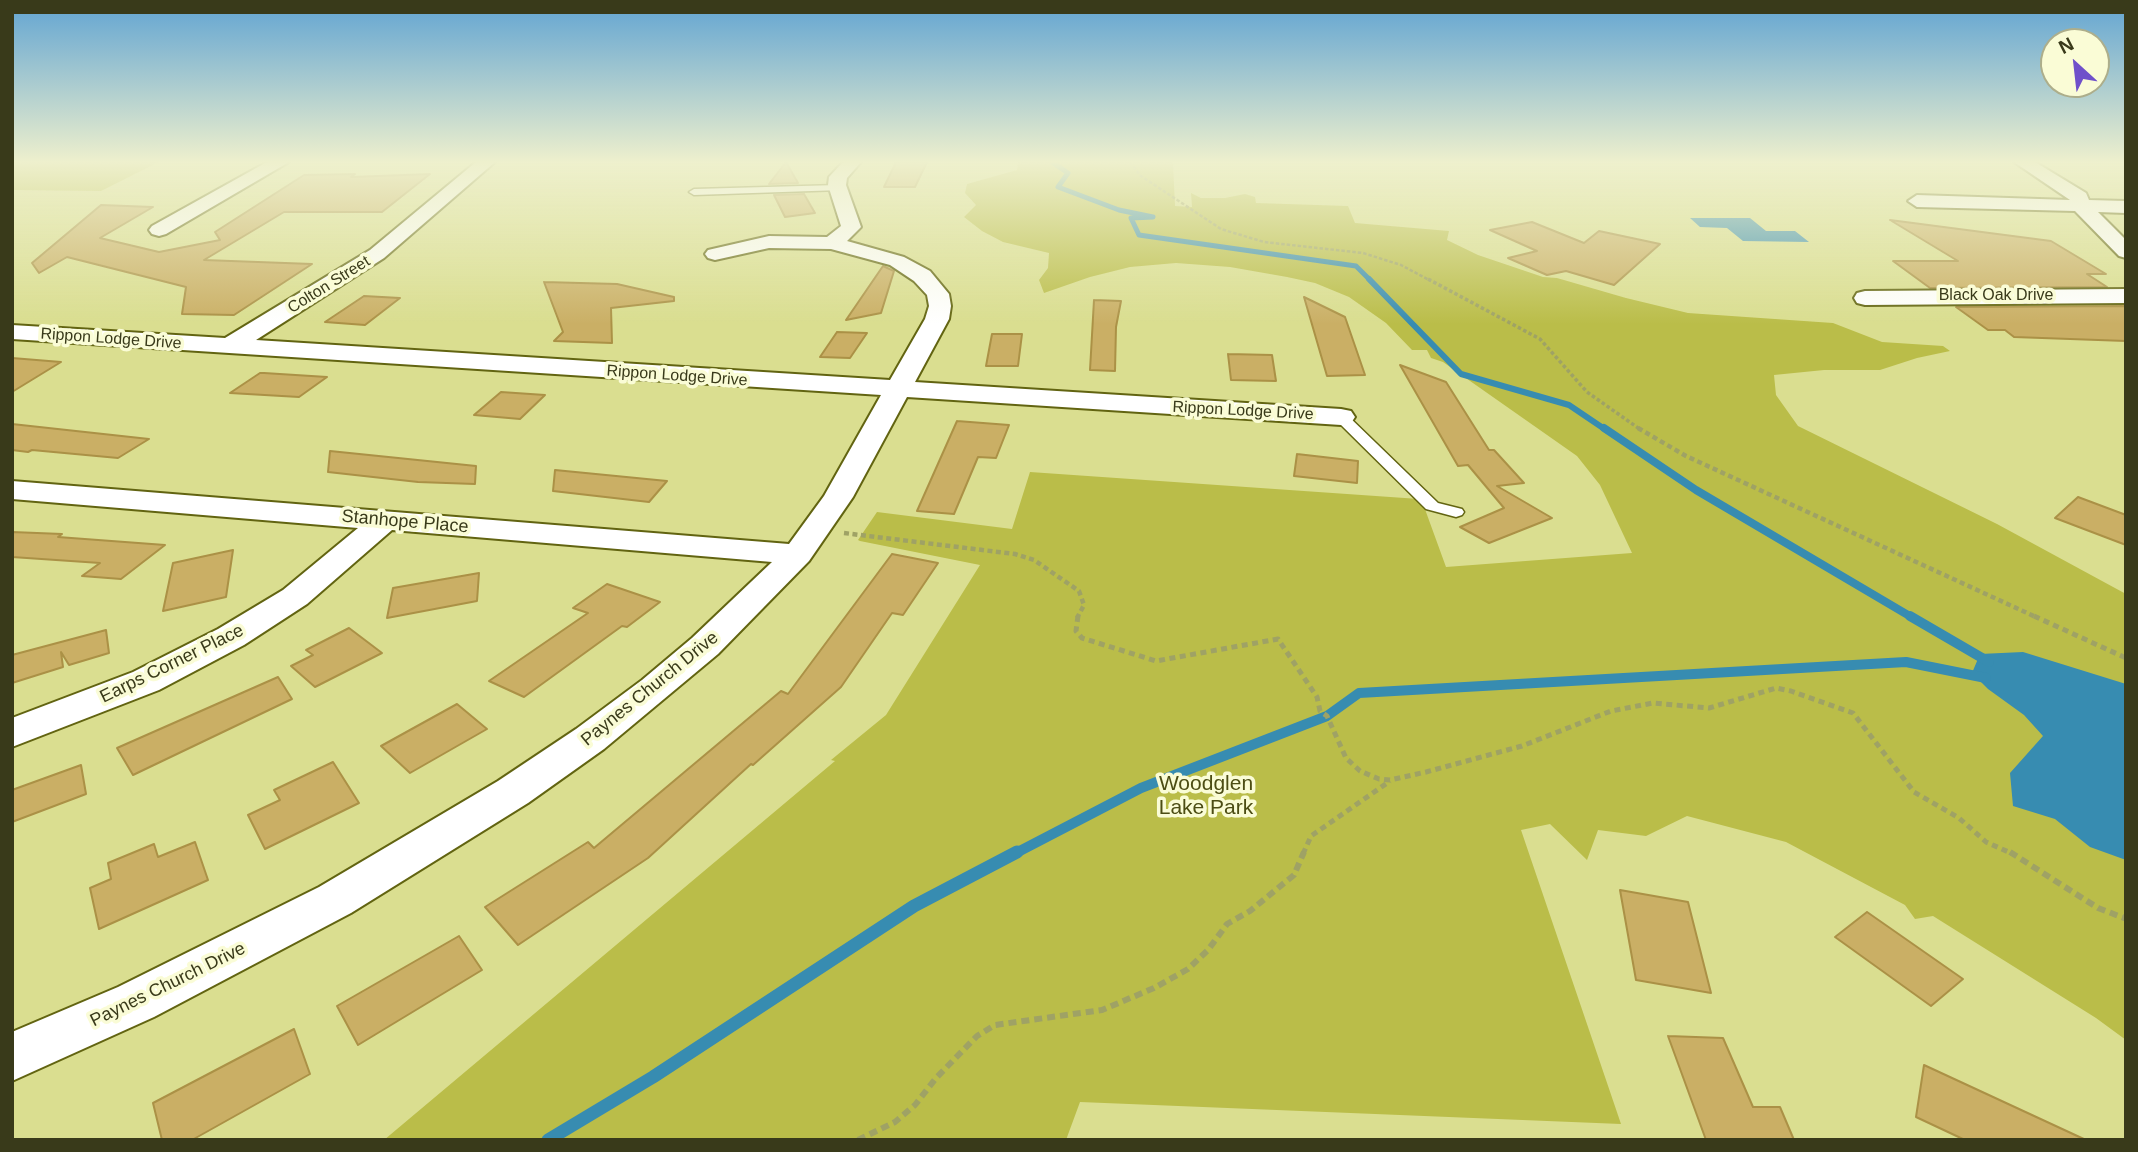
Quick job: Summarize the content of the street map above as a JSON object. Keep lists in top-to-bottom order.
{
  "streets": {
    "street": [
      "Colton Street",
      "Black Oak Drive",
      "Rippon Lodge Drive",
      "Stanhope Place",
      "Earps Corner Place",
      "Paynes Church Drive"
    ]
  },
  "crossings": [
    ["Colton Street", "Rippon Lodge Drive"],
    ["Rippon Lodge Drive", "Paynes Church Drive"],
    ["Stanhope Place", "Earps Corner Place"],
    ["Stanhope Place", "Paynes Church Drive"]
  ],
  "parks": ["Woodglen Lake Park"],
  "north": "top left"
}
